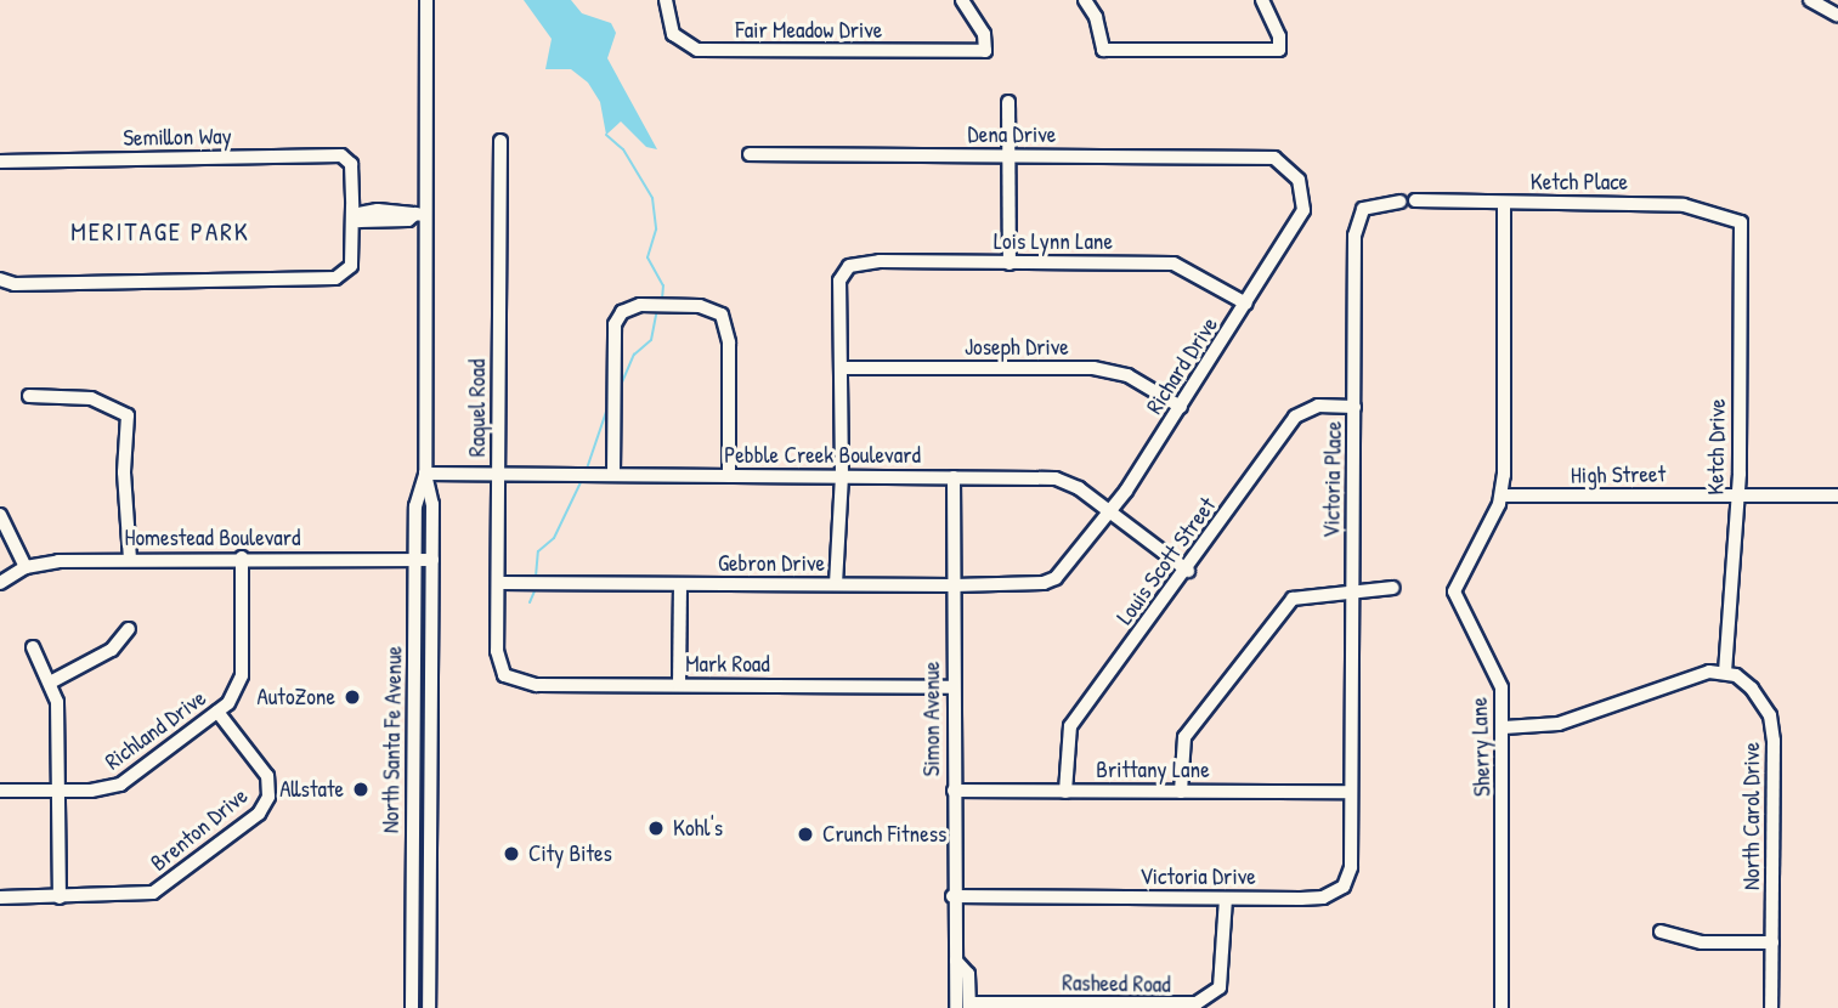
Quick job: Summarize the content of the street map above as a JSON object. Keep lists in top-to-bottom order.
{
  "streets": {
    "street": [
      "Fair Meadow Drive",
      "Dena Drive",
      "Semillon Way",
      "Ketch Place",
      "Lois Lynn Lane",
      "Joseph Drive",
      "Richard Drive",
      "Raquel Road",
      "Ketch Drive",
      "Pebble Creek Boulevard",
      "High Street",
      "Victoria Place",
      "Homestead Boulevard",
      "Louis Scott Street",
      "Gebron Drive",
      "Mark Road",
      "Simon Avenue",
      "Richland Drive",
      "North Santa Fe Avenue",
      "Sherry Lane",
      "Brittany Lane",
      "North Carol Drive",
      "Brenton Drive",
      "Victoria Drive",
      "Rasheed Road"
    ]
  },
  "crossings": [
    ["Dena Drive", "Richard Drive"],
    ["Ketch Place", "Ketch Drive"],
    ["Ketch Place", "Sherry Lane"],
    ["Lois Lynn Lane", "Joseph Drive"],
    ["Lois Lynn Lane", "Richard Drive"],
    ["Joseph Drive", "Richard Drive"],
    ["Richard Drive", "Pebble Creek Boulevard"],
    ["Richard Drive", "Gebron Drive"],
    ["Raquel Road", "Pebble Creek Boulevard"],
    ["Raquel Road", "Gebron Drive"],
    ["Raquel Road", "Mark Road"],
    ["Ketch Drive", "High Street"],
    ["Ketch Drive", "North Carol Drive"],
    ["Pebble Creek Boulevard", "Louis Scott Street"],
    ["Pebble Creek Boulevard", "Simon Avenue"],
    ["Pebble Creek Boulevard", "North Santa Fe Avenue"],
    ["High Street", "Sherry Lane"],
    ["Victoria Place", "Louis Scott Street"],
    ["Victoria Place", "Brittany Lane"],
    ["Victoria Place", "Victoria Drive"],
    ["Homestead Boulevard", "Richland Drive"],
    ["Homestead Boulevard", "North Santa Fe Avenue"],
    ["Louis Scott Street", "Brittany Lane"],
    ["Gebron Drive", "Simon Avenue"],
    ["Mark Road", "Simon Avenue"],
    ["Simon Avenue", "Brittany Lane"],
    ["Simon Avenue", "Victoria Drive"],
    ["Simon Avenue", "Rasheed Road"],
    ["Richland Drive", "Brenton Drive"],
    ["Brittany Lane", "Victoria Drive"],
    ["Victoria Drive", "Rasheed Road"]
  ],
  "districts": ["MERITAGE PARK"],
  "places": [
    "AutoZone",
    "Allstate",
    "Kohl's",
    "Crunch Fitness",
    "City Bites"
  ]
}
